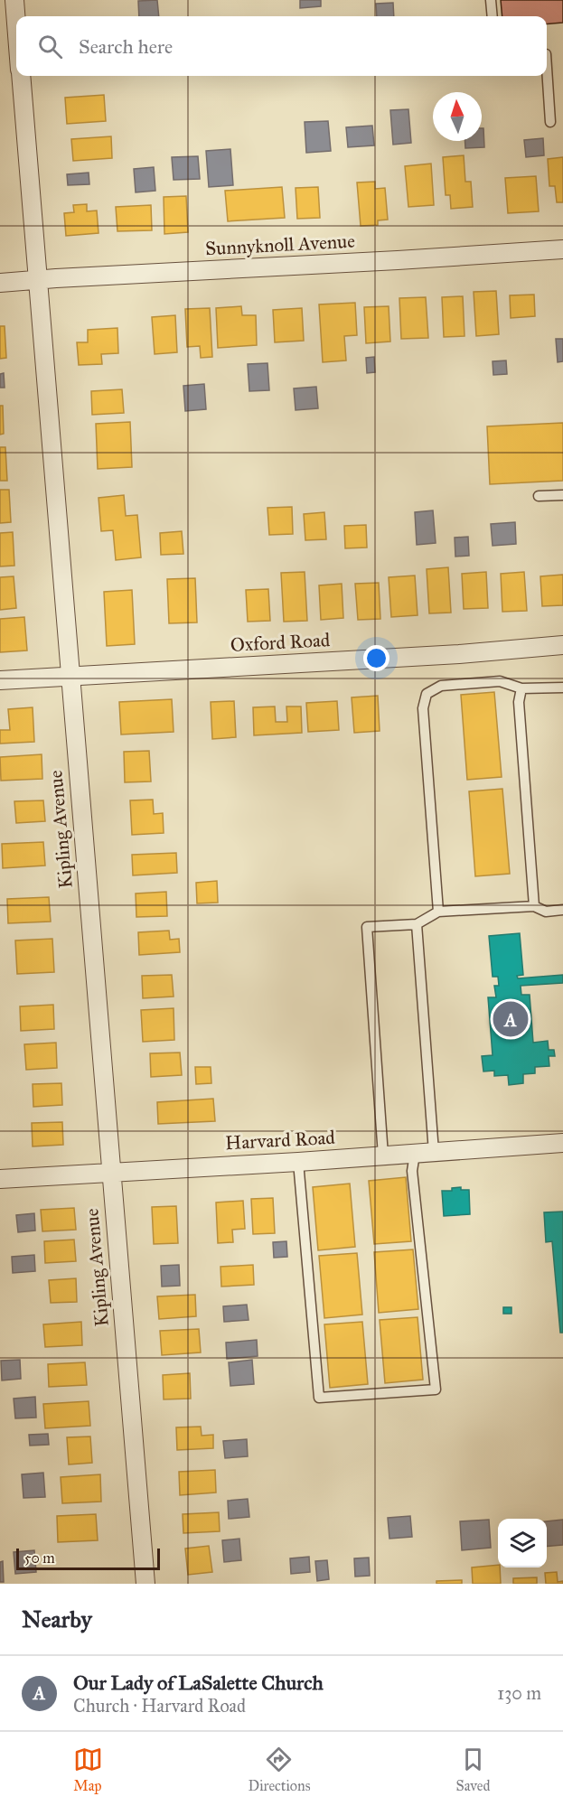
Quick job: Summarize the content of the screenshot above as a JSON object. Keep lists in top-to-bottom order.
{
  "streets": {
    "street": [
      "Sunnyknoll Avenue",
      "Oxford Road",
      "Kipling Avenue",
      "Harvard Road"
    ]
  },
  "crossings": [
    ["Sunnyknoll Avenue", "Kipling Avenue"],
    ["Oxford Road", "Kipling Avenue"],
    ["Kipling Avenue", "Harvard Road"]
  ],
  "scale_bar": "50 m",
  "north": "top",
  "page": {
    "search": "Search here",
    "pins": "A",
    "scale": "50 m",
    "heading": "Nearby",
    "list": [
      {
        "mark": "A",
        "name": "Our Lady of LaSalette Church",
        "note": "Church · Harvard Road",
        "value": "130 m"
      }
    ],
    "nav": ["Map", "Directions", "Saved"]
  }
}
